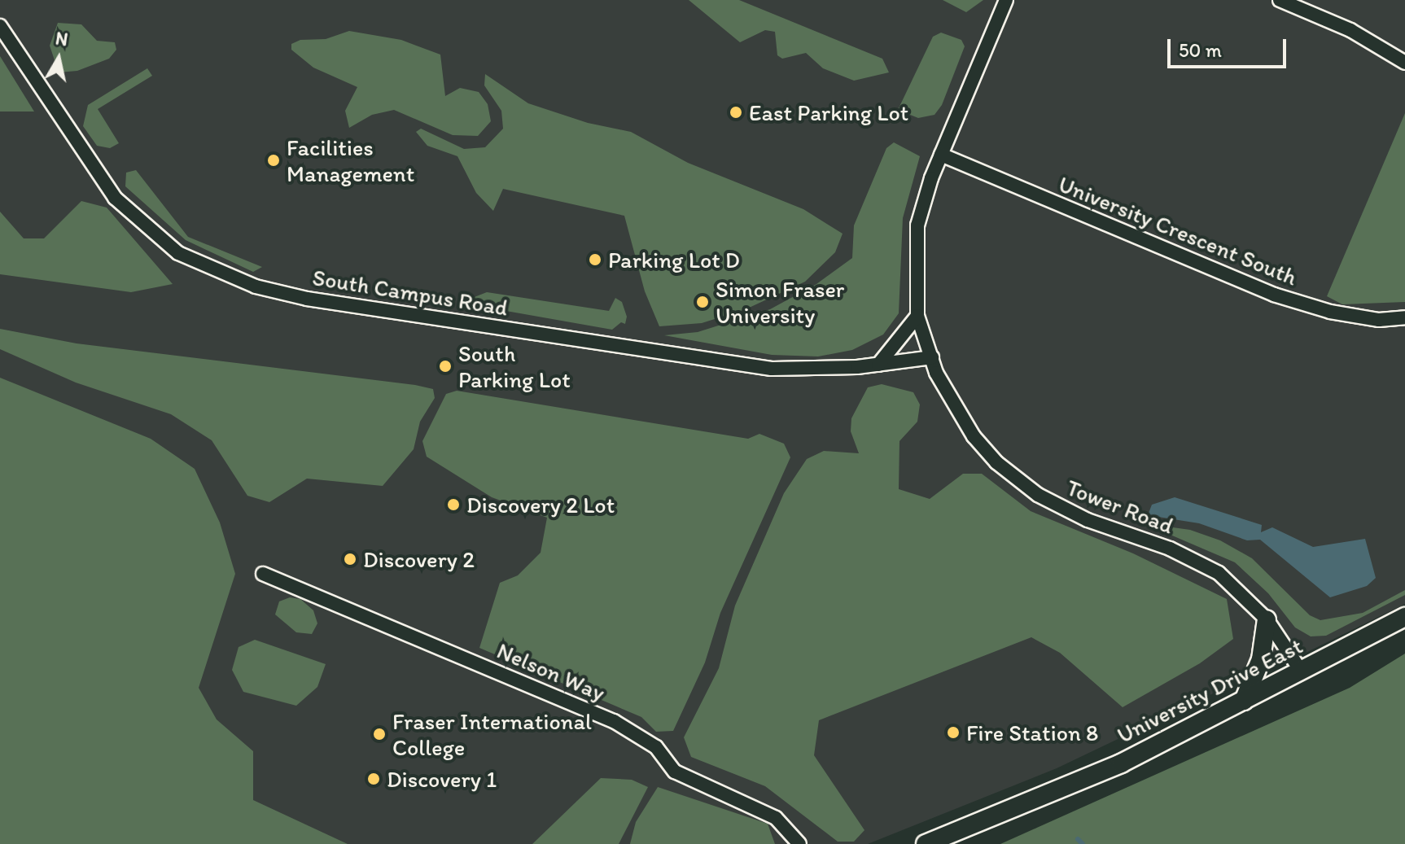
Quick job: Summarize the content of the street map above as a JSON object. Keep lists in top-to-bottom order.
{
  "streets": {
    "street": [
      "University Crescent South",
      "South Campus Road",
      "Tower Road",
      "Nelson Way",
      "University Drive East"
    ]
  },
  "crossings": [
    ["University Crescent South", "Tower Road"],
    ["South Campus Road", "Tower Road"],
    ["Tower Road", "University Drive East"]
  ],
  "places": [
    "East Parking Lot",
    "Facilities Management",
    "Parking Lot D",
    "Simon Fraser University",
    "South Parking Lot",
    "Discovery 2 Lot",
    "Discovery 2",
    "Fire Station 8",
    "Fraser International College",
    "Discovery 1"
  ],
  "scale_bar": "50 m",
  "north": "top"
}
